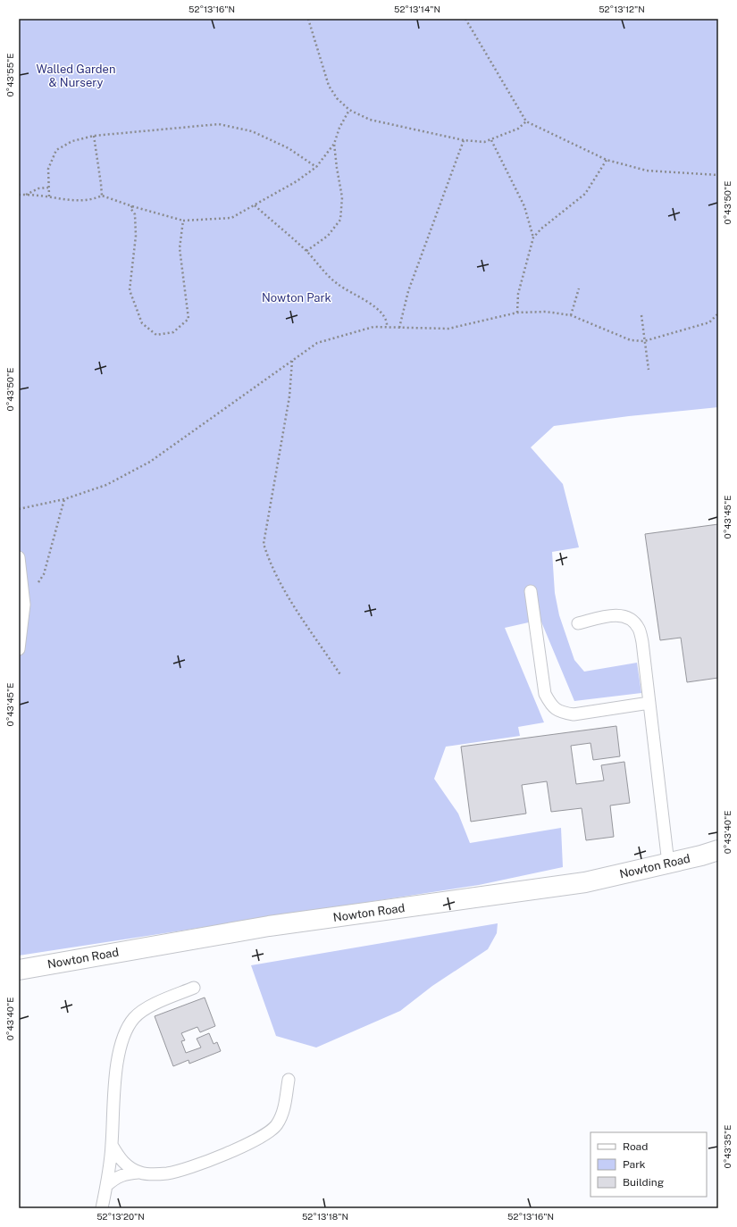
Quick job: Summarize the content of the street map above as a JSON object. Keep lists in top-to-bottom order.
{
  "streets": {
    "street": ["Nowton Road"]
  },
  "parks": ["Walled Garden & Nursery", "Nowton Park"],
  "legend": ["Road", "Park", "Building"],
  "coordinates": [
    "52°13'16\"N",
    "52°13'14\"N",
    "52°13'12\"N",
    "0°43'55\"E",
    "0°43'50\"E",
    "0°43'45\"E",
    "0°43'40\"E",
    "0°43'35\"E",
    "52°13'20\"N",
    "52°13'18\"N"
  ]
}
